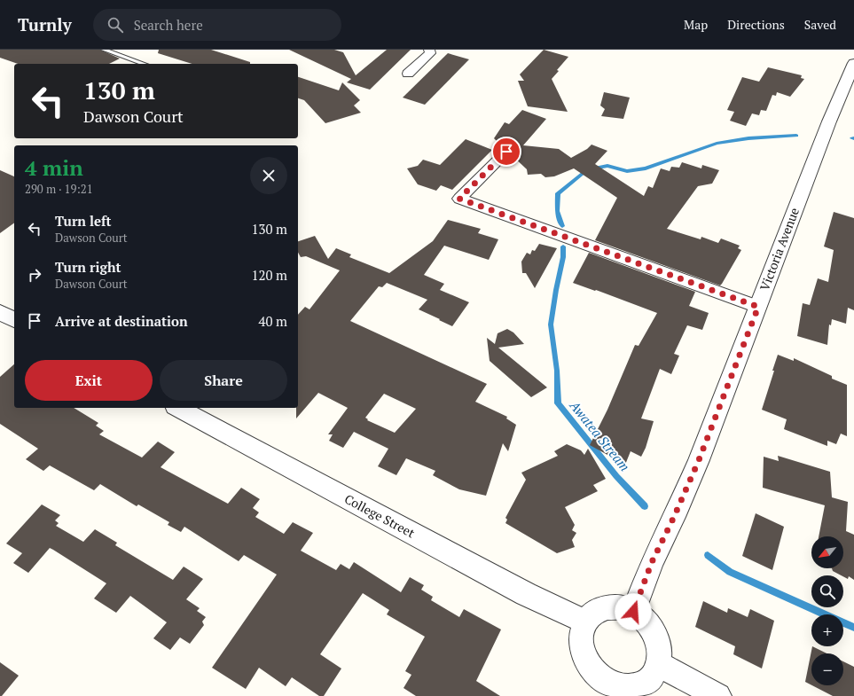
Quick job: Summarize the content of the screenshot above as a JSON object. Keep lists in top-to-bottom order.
{
  "streets": {
    "street": ["Victoria Avenue", "College Street"]
  },
  "crossings": [
    ["Victoria Avenue", "College Street"]
  ],
  "water": ["Awatea Stream"],
  "north": "bottom left",
  "page": {
    "header": "Turnly",
    "search": "Search here",
    "nav": ["Map", "Directions", "Saved"],
    "turn": ["130 m", "Dawson Court"],
    "heading": ["4 min", "290 m · 19:21"],
    "list": [
      {
        "name": "Turn left",
        "note": "Dawson Court",
        "value": "130 m"
      },
      {
        "name": "Turn right",
        "note": "Dawson Court",
        "value": "120 m"
      },
      {
        "name": "Arrive at destination",
        "value": "40 m"
      }
    ],
    "buttons": ["Exit", "Share"],
    "map_buttons": ["+", "−"]
  }
}
